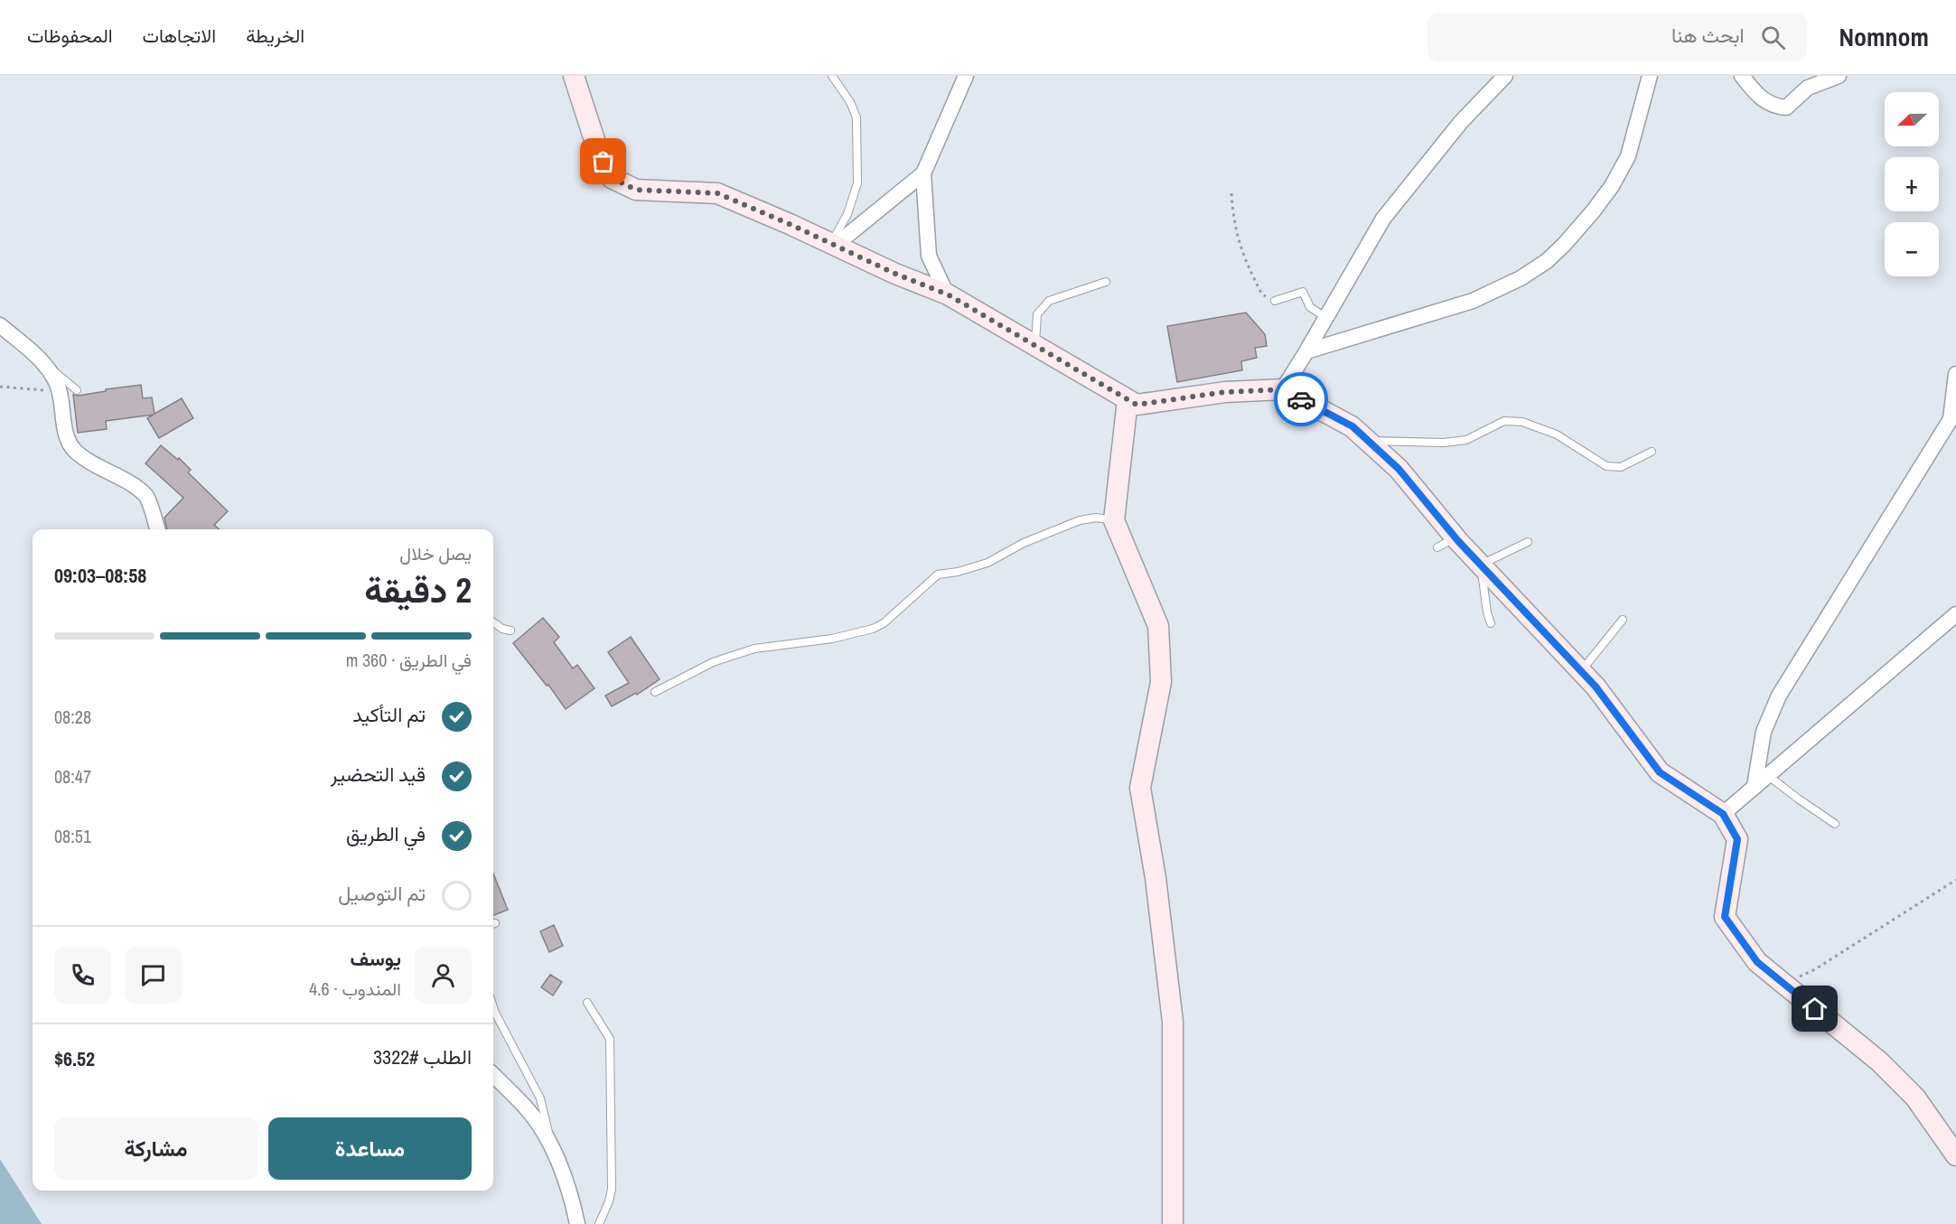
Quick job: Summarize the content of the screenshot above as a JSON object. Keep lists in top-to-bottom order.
{
  "north": "left",
  "page": {
    "header": "Nomnom",
    "search": "ابحث هنا",
    "nav": ["الخريطة", "الاتجاهات", "المحفوظات"],
    "map_buttons": ["+", "−"],
    "heading": ["2 دقيقة", "يصل خلال", "08:58–09:03"],
    "panel": [
      "يوسف",
      "المندوب · 4.6",
      "الطلب #3322",
      "$6.52"
    ],
    "bar": "في الطريق · 360 m",
    "list": [
      ["تم التأكيد", "08:28"],
      ["قيد التحضير", "08:47"],
      ["في الطريق", "08:51"],
      "تم التوصيل"
    ],
    "buttons": ["مساعدة", "مشاركة"]
  }
}
